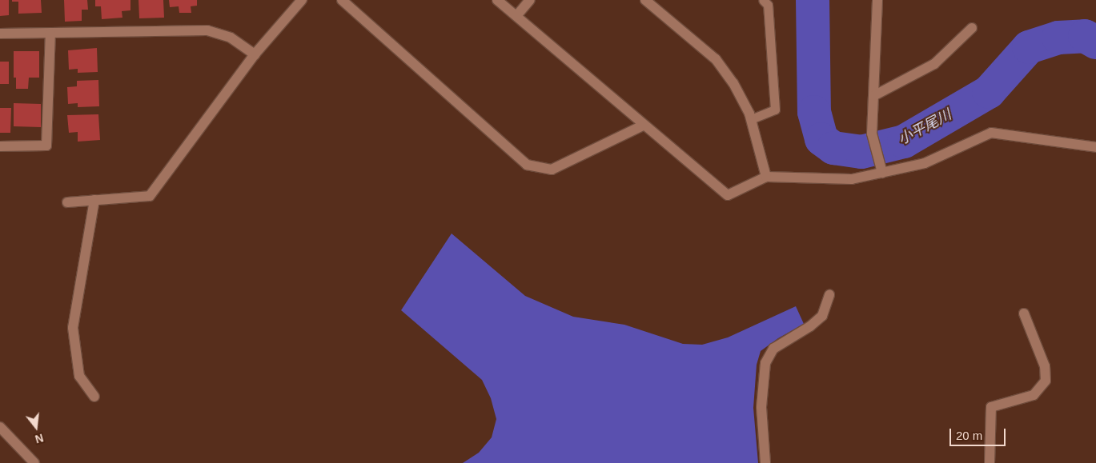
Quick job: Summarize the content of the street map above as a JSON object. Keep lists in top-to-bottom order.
{
  "water": ["小平尾川"],
  "scale_bar": "20 m",
  "north": "bottom"
}
